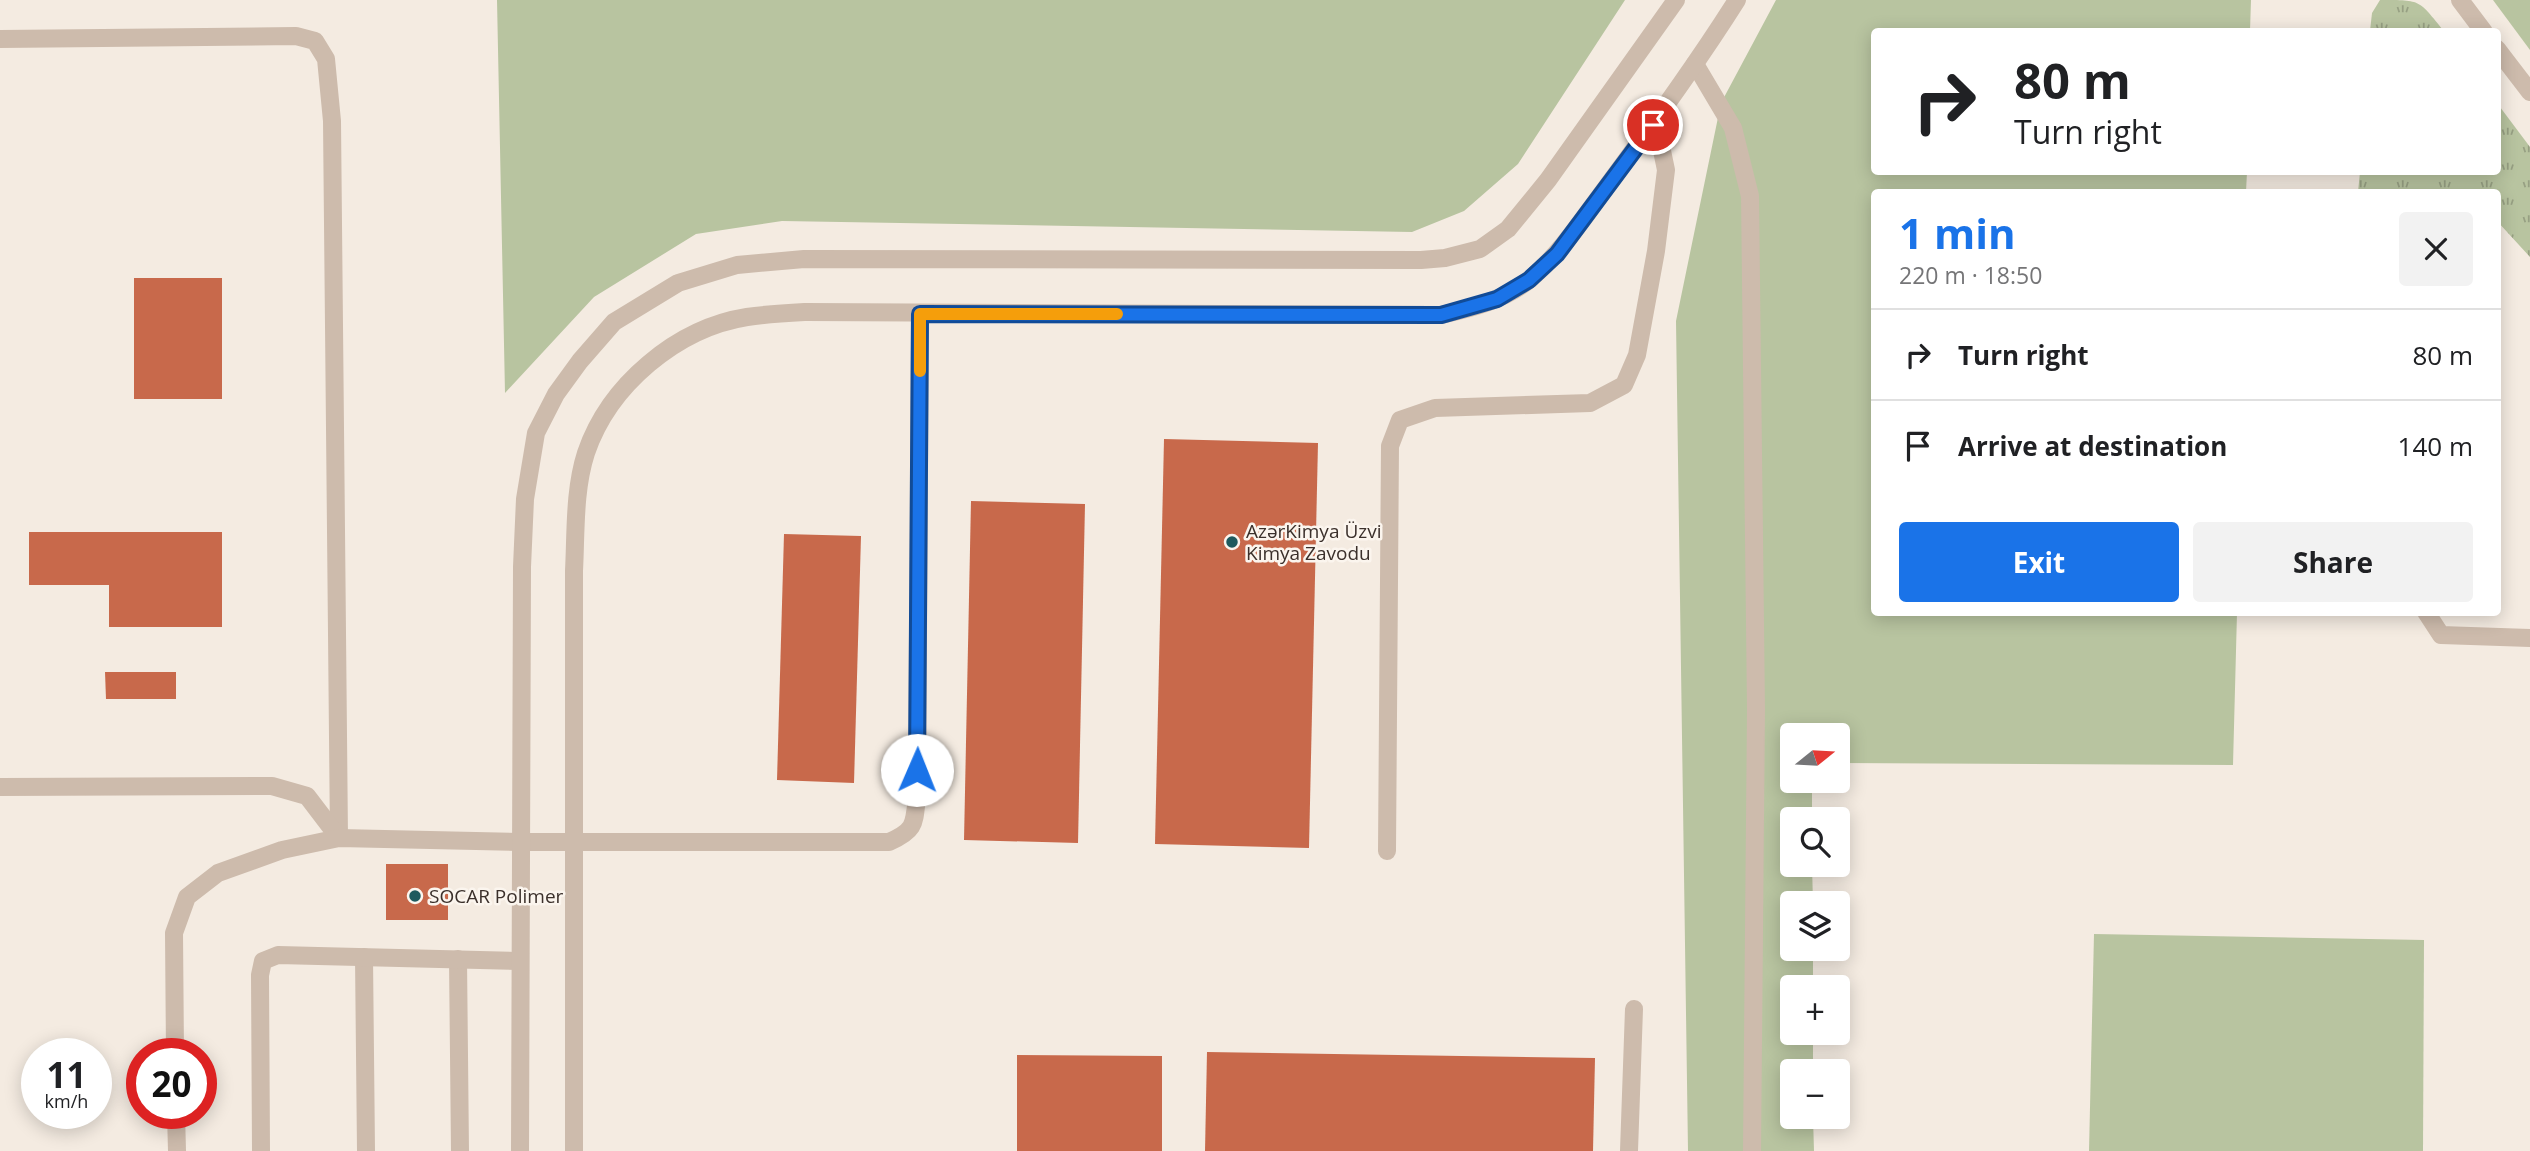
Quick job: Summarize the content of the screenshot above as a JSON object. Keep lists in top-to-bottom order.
{
  "places": ["AzərKimya Üzvi Kimya Zavodu", "SOCAR Polimer"],
  "north": "right",
  "page": {
    "turn": ["80 m", "Turn right"],
    "heading": ["1 min", "220 m · 18:50"],
    "list": [
      {
        "name": "Turn right",
        "value": "80 m"
      },
      {
        "name": "Arrive at destination",
        "value": "140 m"
      }
    ],
    "buttons": ["Exit", "Share"],
    "map_buttons": ["+", "−"],
    "speed": "11 km/h",
    "limit": "20"
  }
}
